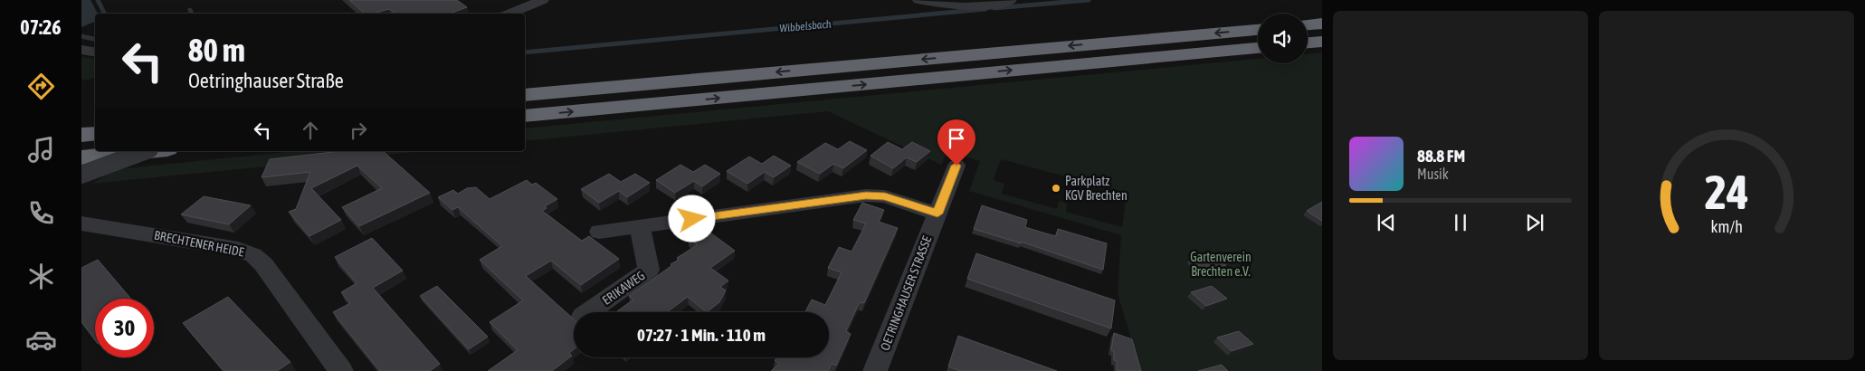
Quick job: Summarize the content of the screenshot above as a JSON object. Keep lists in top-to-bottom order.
{
  "streets": {
    "street": ["BRECHTENER HEIDE", "ERIKAWEG", "OETRINGHAUSER STRASSE"]
  },
  "water": ["Wibbelsbach"],
  "parks": ["Gartenverein Brechten e.V."],
  "places": ["Parkplatz KGV Brechten"],
  "page": {
    "tabs": "07:26",
    "turn": ["80 m", "Oetringhauser Straße"],
    "song": ["88.8 FM", "Musik"],
    "limit": "30",
    "trip": "07:27 · 1 Min. · 110 m",
    "gauge": ["24", "km/h"]
  }
}
